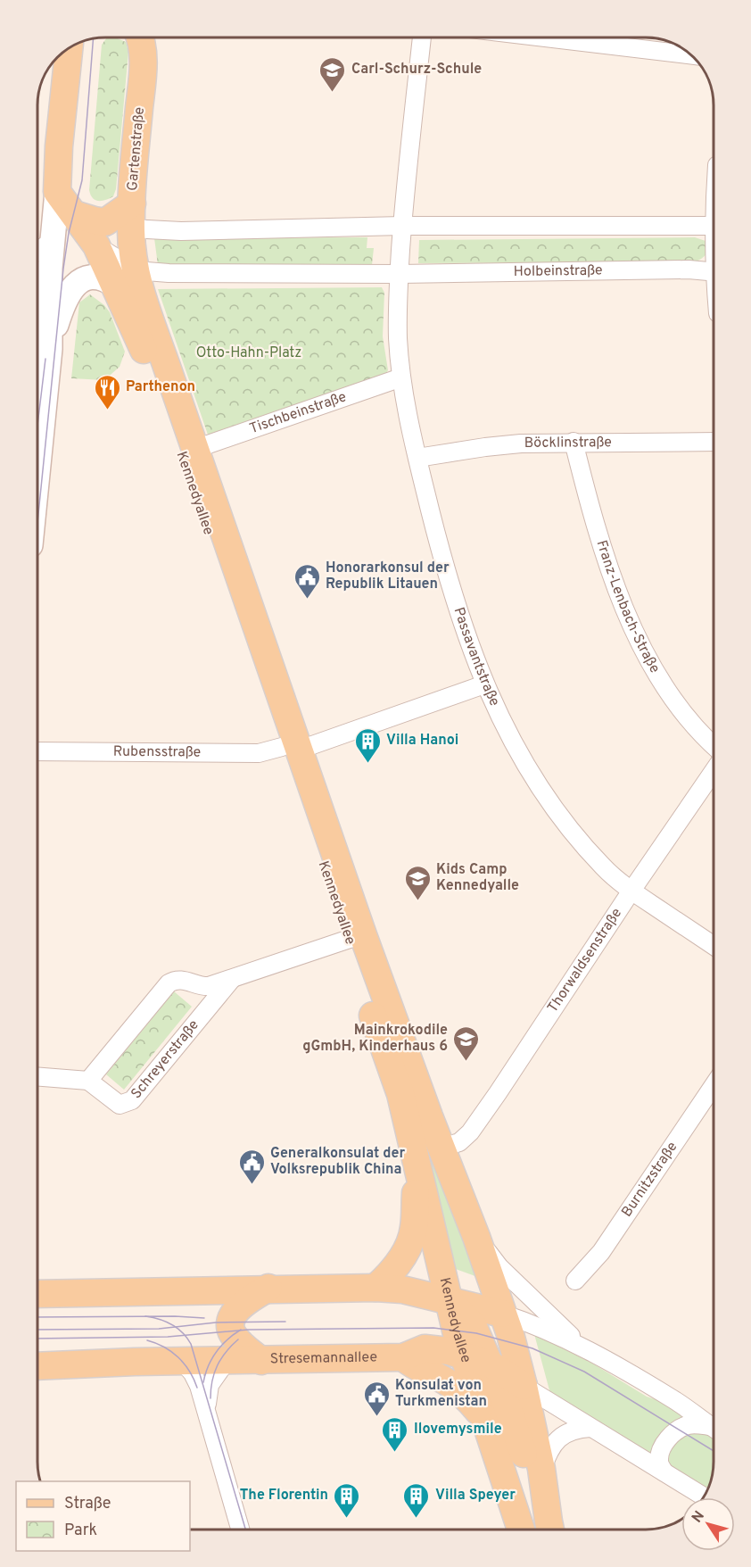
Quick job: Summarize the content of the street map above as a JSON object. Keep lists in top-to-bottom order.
{
  "streets": {
    "main road": ["Gartenstraße", "Kennedyallee", "Stresemannallee"],
    "street": [
      "Holbeinstraße",
      "Tischbeinstraße",
      "Böcklinstraße",
      "Franz-Lenbach-Straße",
      "Passavantstraße",
      "Rubensstraße",
      "Thorwaldsenstraße",
      "Schreyerstraße",
      "Burnitzstraße"
    ]
  },
  "crossings": [
    ["Gartenstraße", "Holbeinstraße"],
    ["Gartenstraße", "Kennedyallee"],
    ["Holbeinstraße", "Passavantstraße"],
    ["Tischbeinstraße", "Kennedyallee"],
    ["Tischbeinstraße", "Passavantstraße"],
    ["Böcklinstraße", "Franz-Lenbach-Straße"],
    ["Böcklinstraße", "Passavantstraße"],
    ["Kennedyallee", "Rubensstraße"],
    ["Kennedyallee", "Thorwaldsenstraße"],
    ["Kennedyallee", "Stresemannallee"],
    ["Passavantstraße", "Rubensstraße"],
    ["Passavantstraße", "Thorwaldsenstraße"]
  ],
  "parks": ["Otto-Hahn-Platz"],
  "places": {
    "school or university": ["Carl-Schurz-Schule", "Kids Camp Kennedyalle", "Mainkrokodile gGmbH, Kinderhaus 6"],
    "restaurant": ["Parthenon"],
    "public building": ["Honorarkonsul der Republik Litauen", "Generalkonsulat der Volksrepublik China", "Konsulat von Turkmenistan"],
    "building": [
      "Villa Hanoi",
      "Ilovemysmile",
      "The Florentin",
      "Villa Speyer"
    ]
  },
  "legend": ["Straße", "Park"],
  "north": "top left"
}
